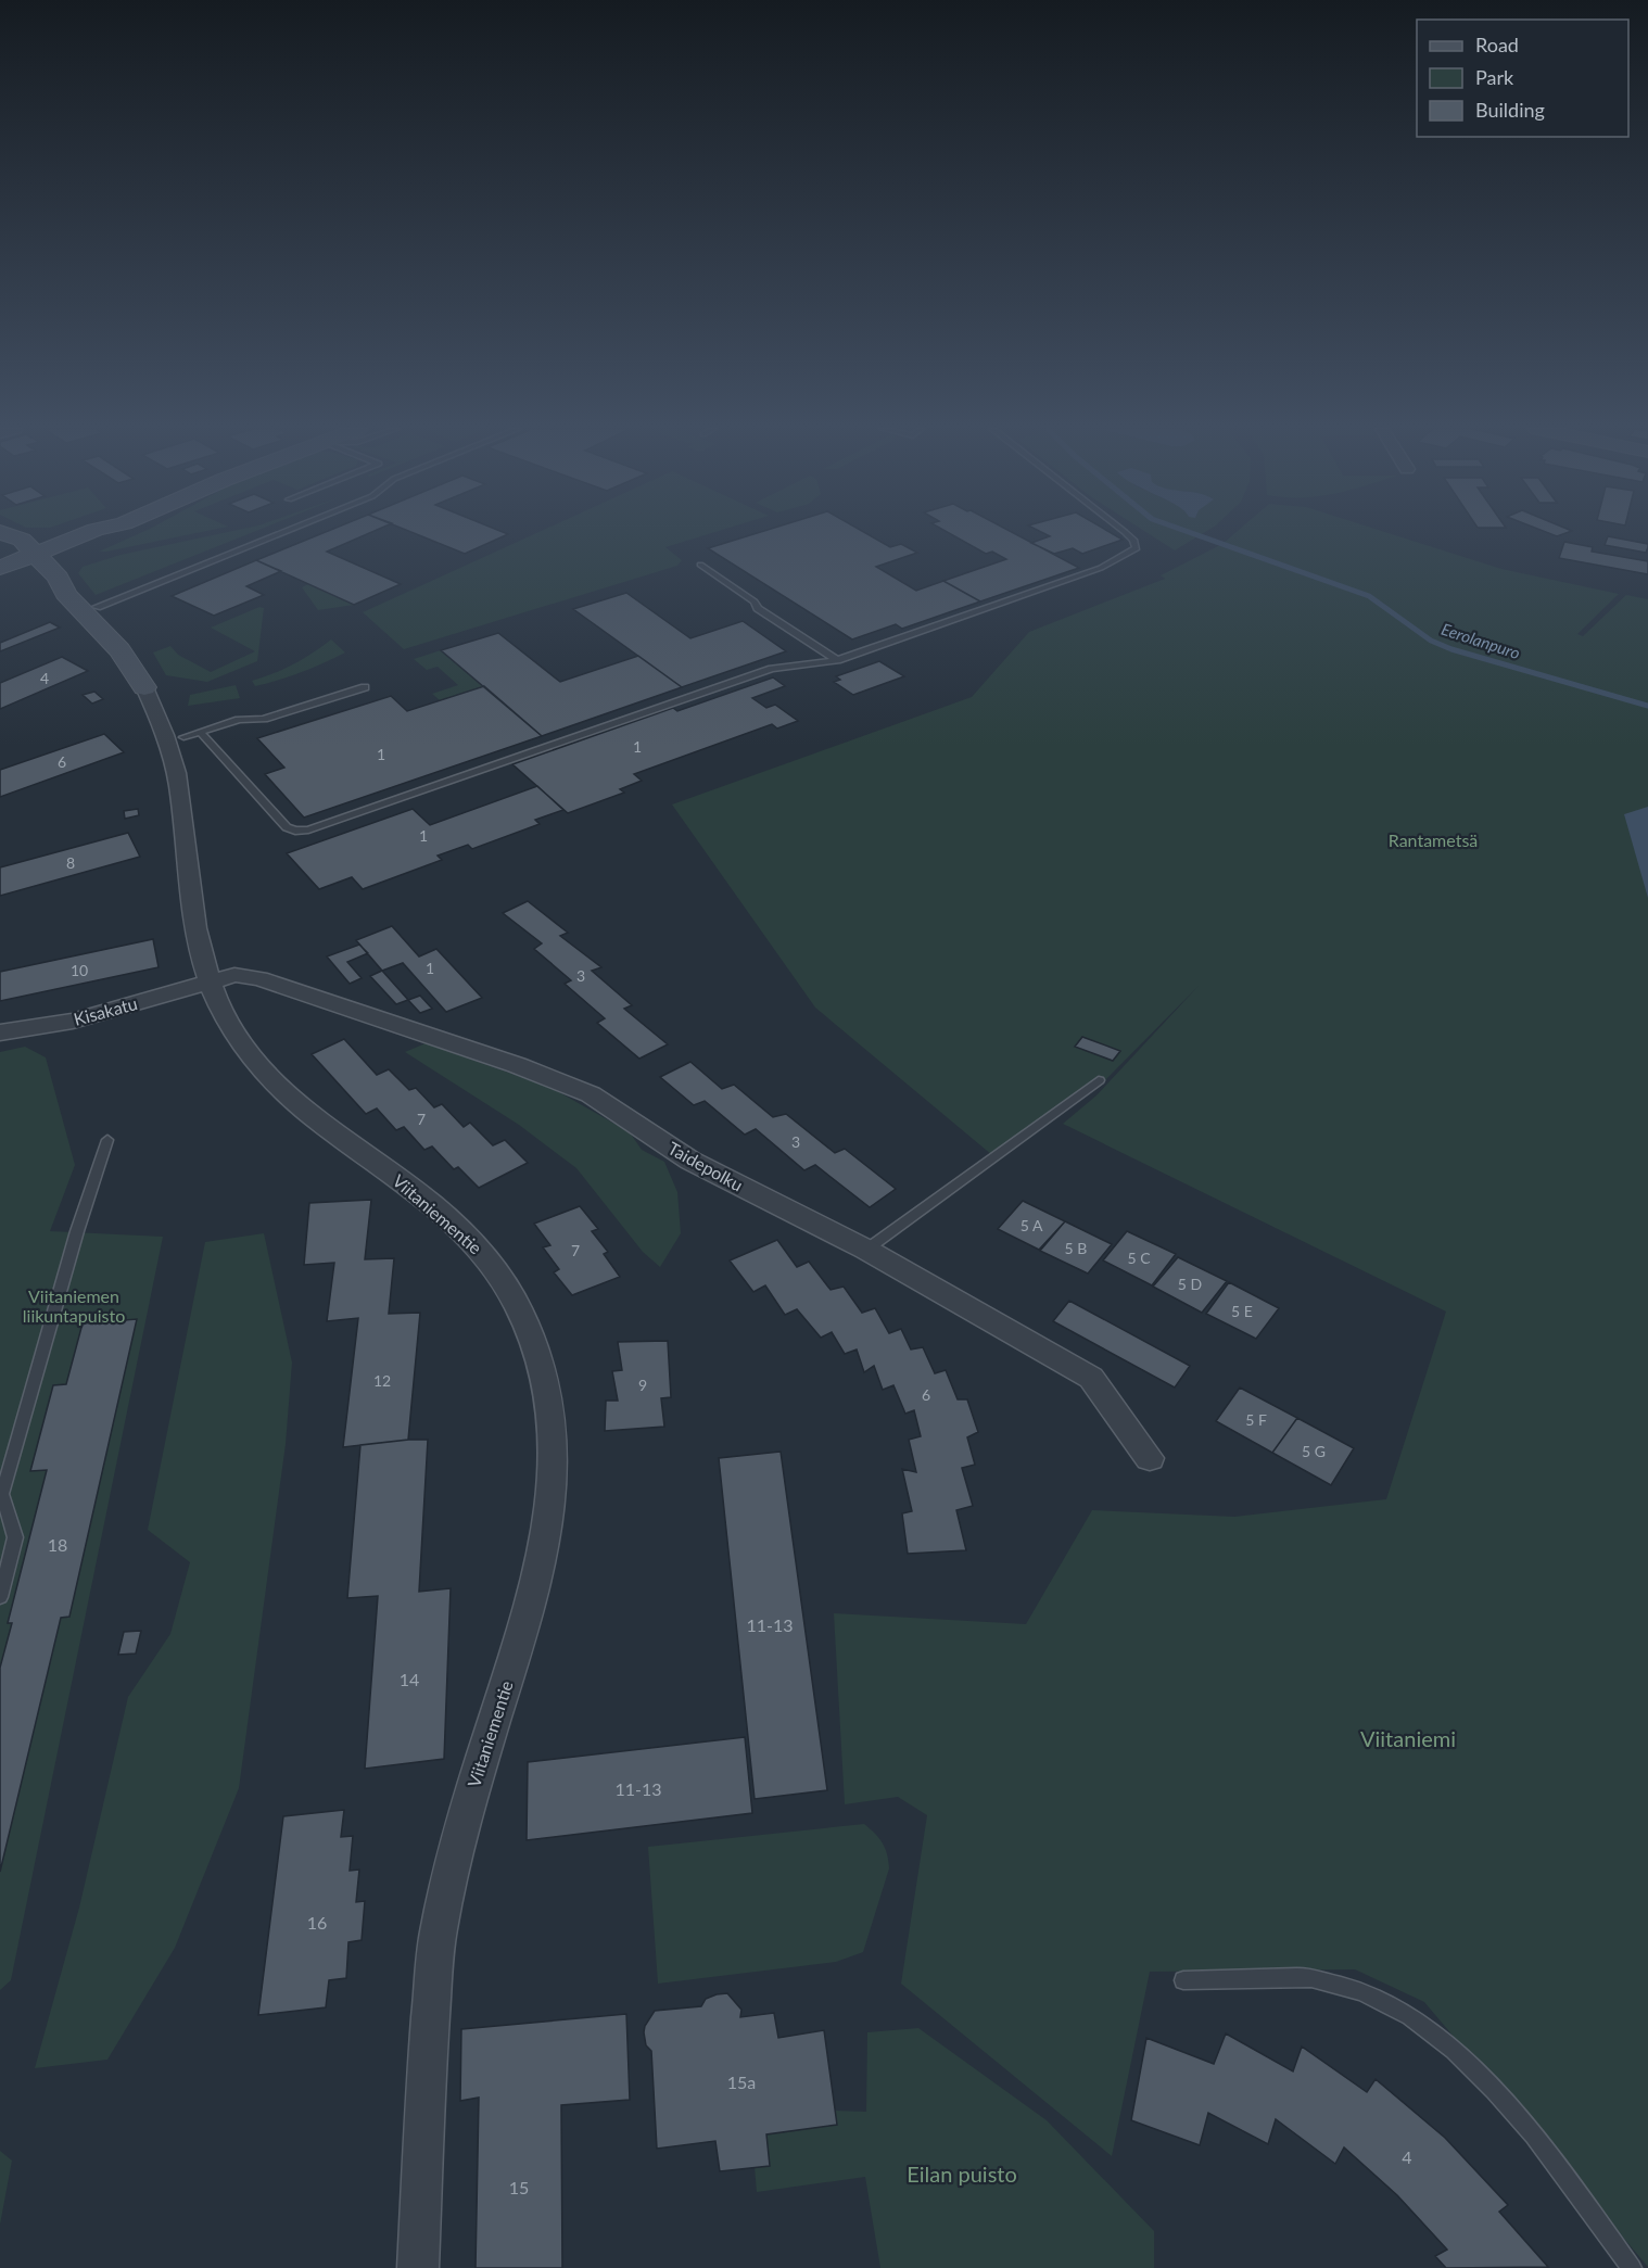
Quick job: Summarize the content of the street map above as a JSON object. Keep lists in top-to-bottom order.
{
  "streets": {
    "street": ["Kisakatu", "Taidepolku", "Viitaniementie"]
  },
  "crossings": [
    ["Kisakatu", "Taidepolku"],
    ["Kisakatu", "Viitaniementie"],
    ["Taidepolku", "Viitaniementie"]
  ],
  "water": ["Eerolanpuro"],
  "parks": [
    "Rantametsä",
    "Viitaniemen liikuntapuisto",
    "Viitaniemi",
    "Eilan puisto"
  ],
  "house_numbers": [
    "4",
    "1",
    "1",
    "6",
    "1",
    "8",
    "1",
    "10",
    "3",
    "7",
    "3",
    "5 A",
    "5 B",
    "7",
    "5 C",
    "5 D",
    "5 E",
    "12",
    "9",
    "6",
    "5 F",
    "5 G",
    "18",
    "11-13",
    "14",
    "11-13",
    "16",
    "15a",
    "4",
    "15"
  ],
  "legend": ["Road", "Park", "Building"]
}
